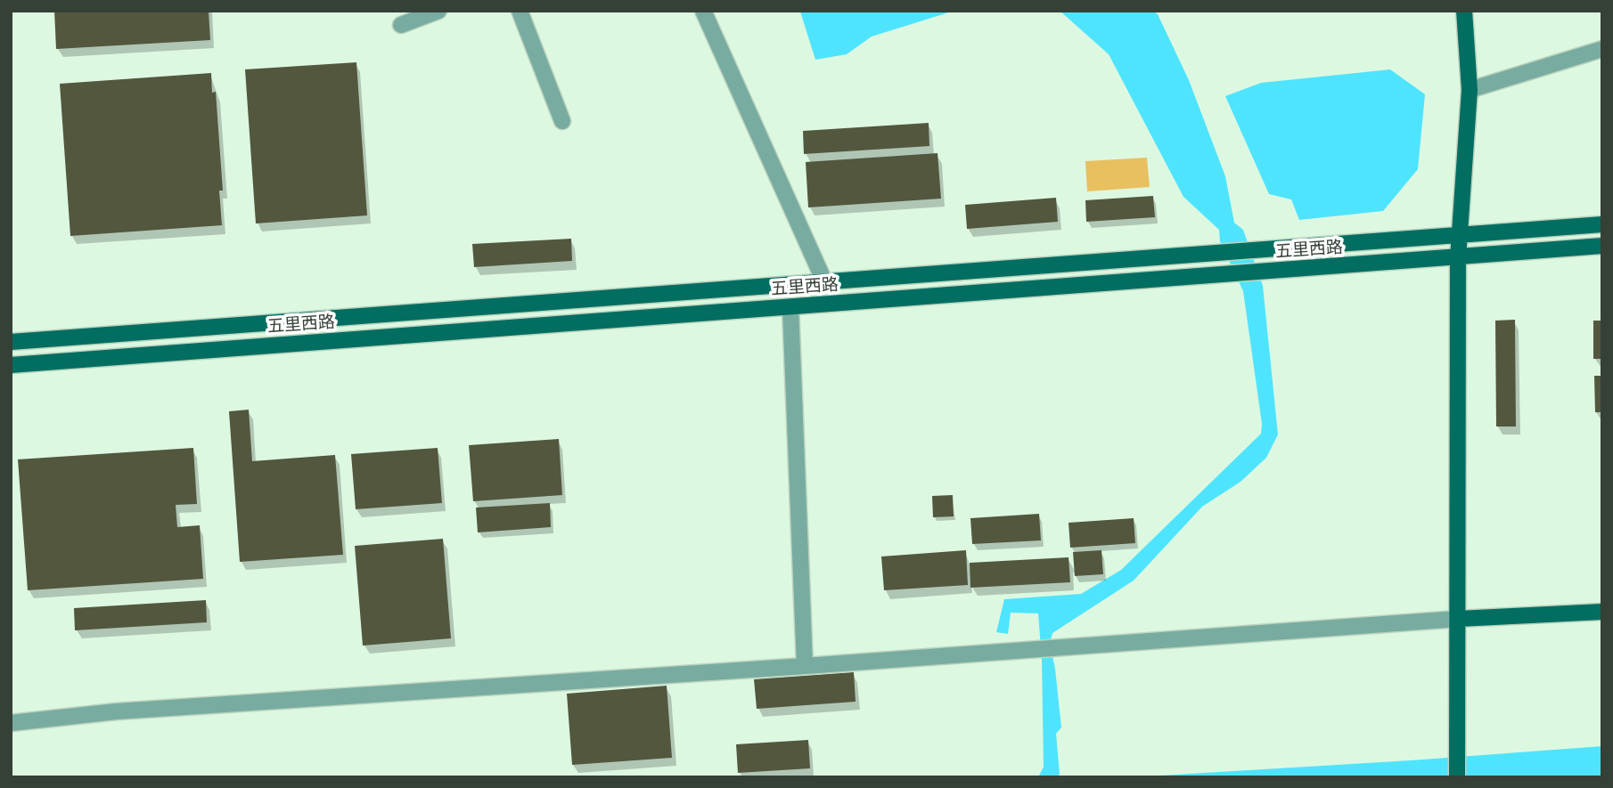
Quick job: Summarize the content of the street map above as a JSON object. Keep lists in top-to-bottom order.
{
  "streets": {
    "main road": ["五里西路"]
  }
}
